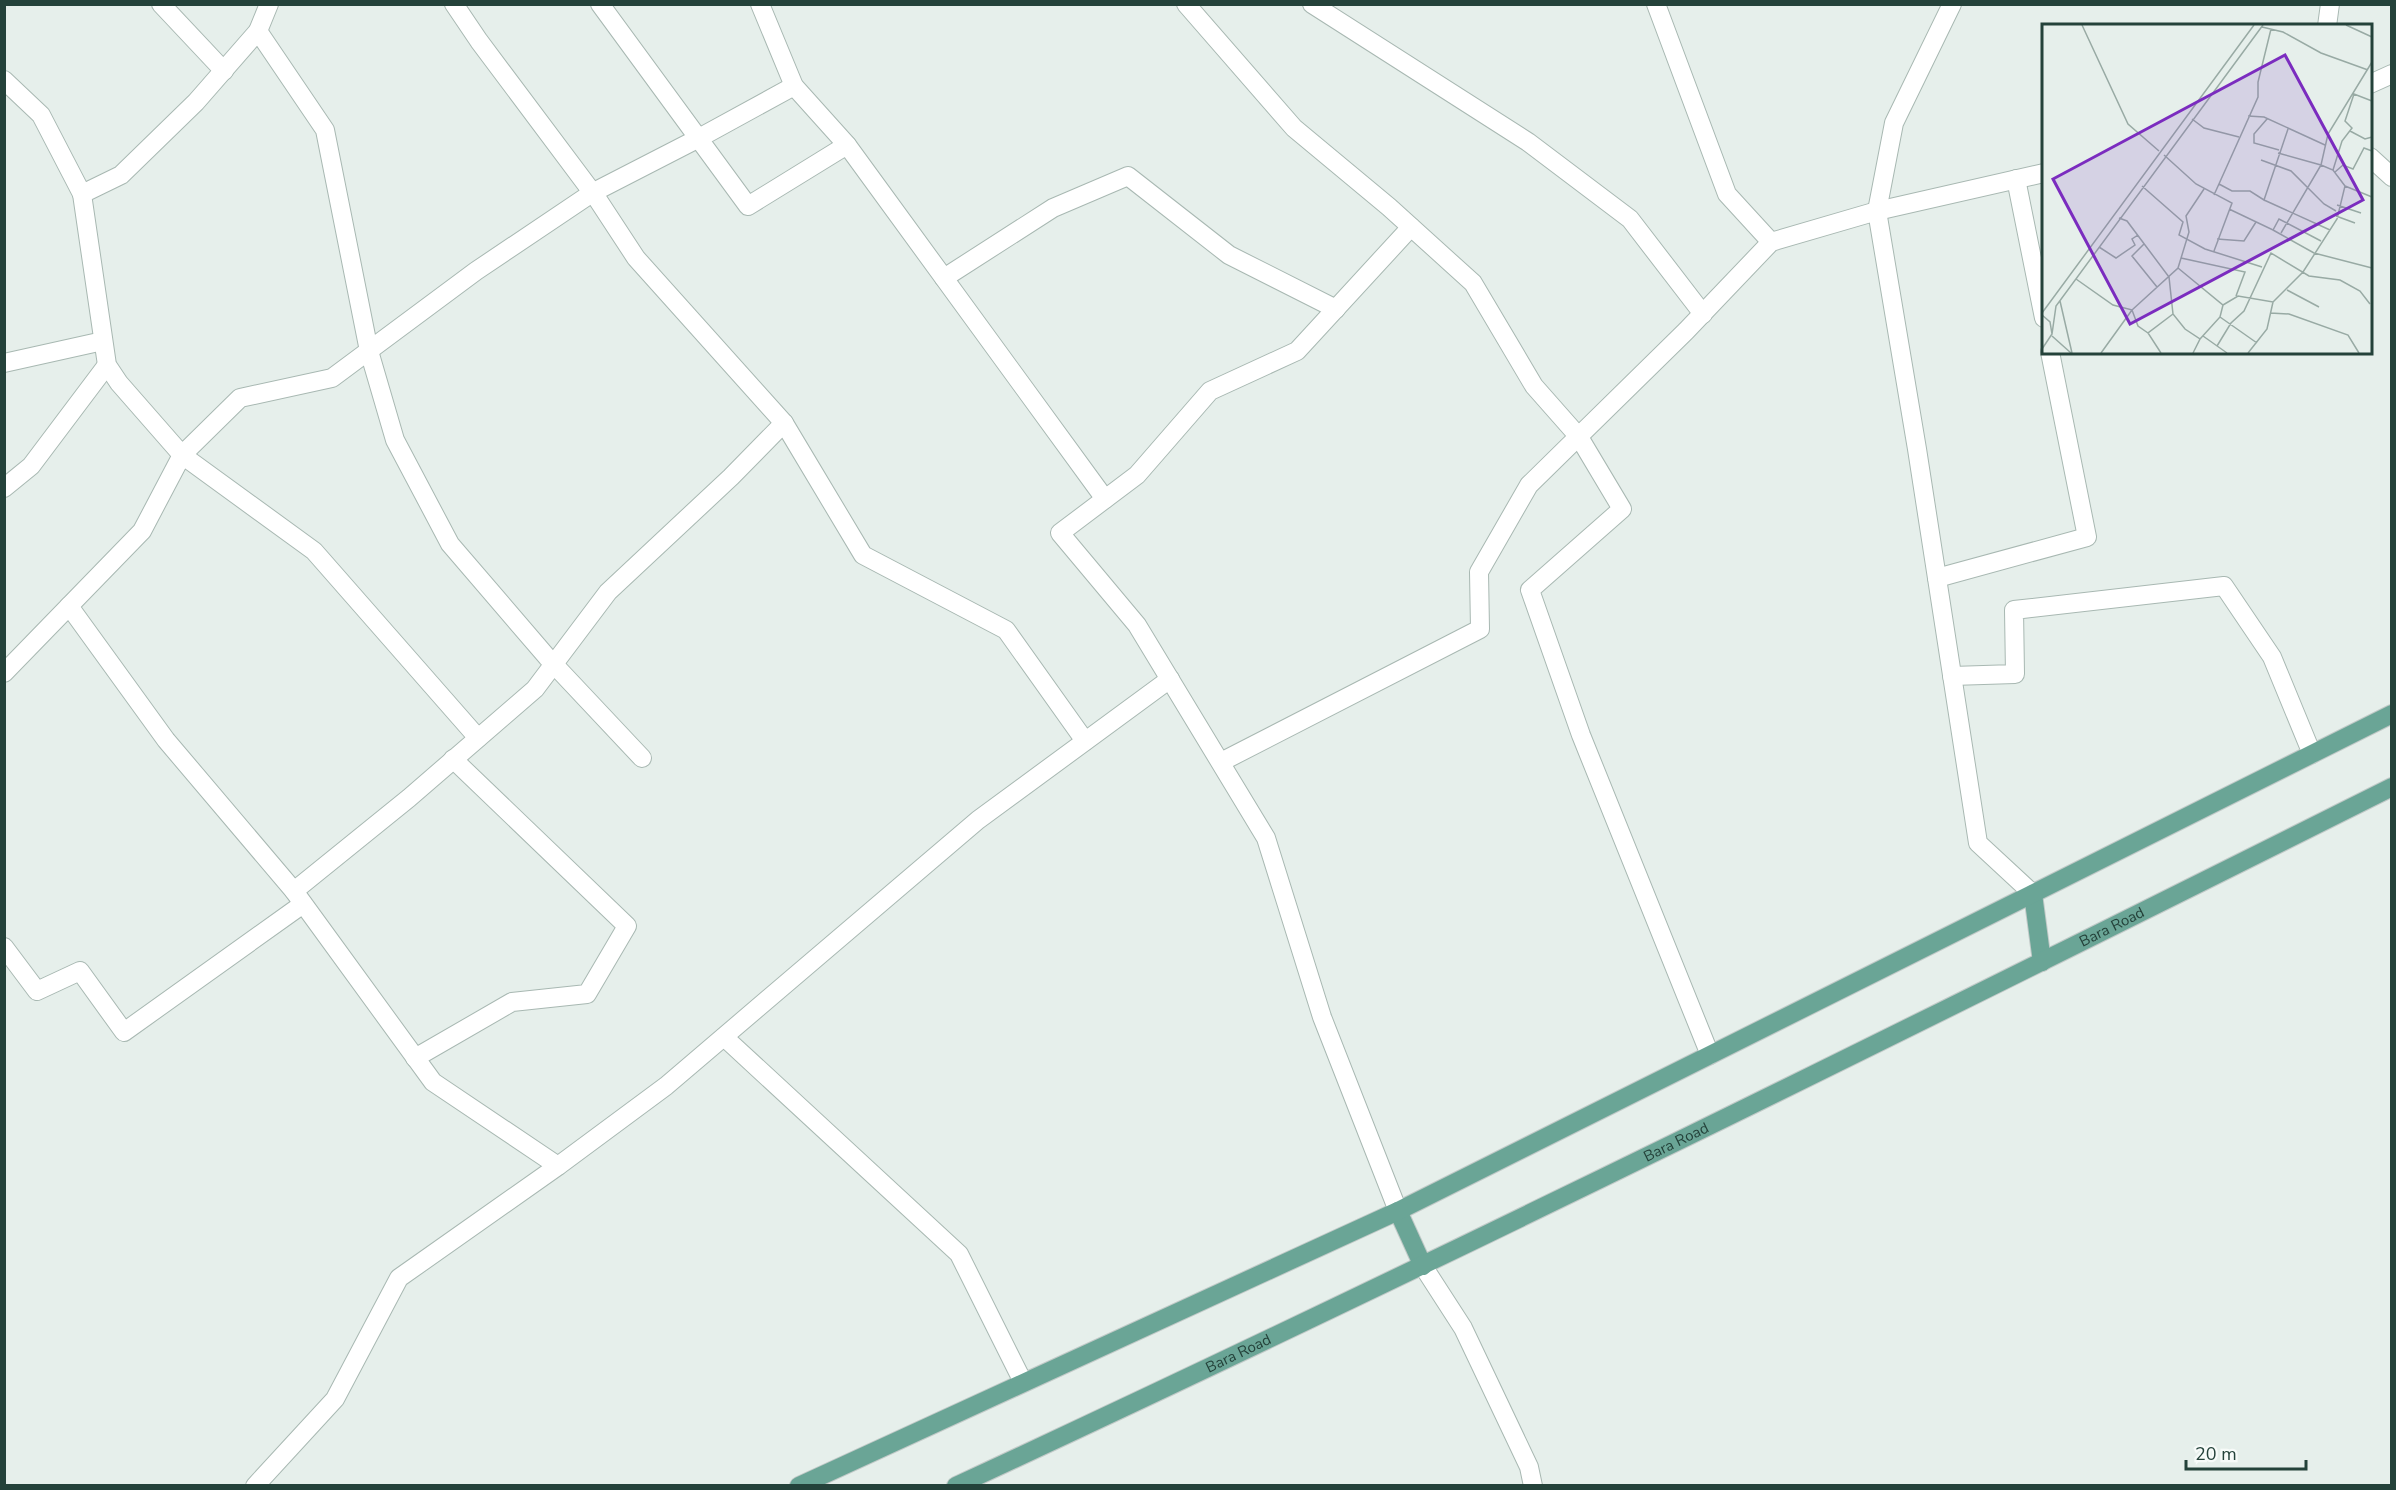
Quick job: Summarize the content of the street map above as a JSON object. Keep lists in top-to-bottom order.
{
  "streets": {
    "main road": ["Bara Road"]
  },
  "scale_bar": "20 m"
}
